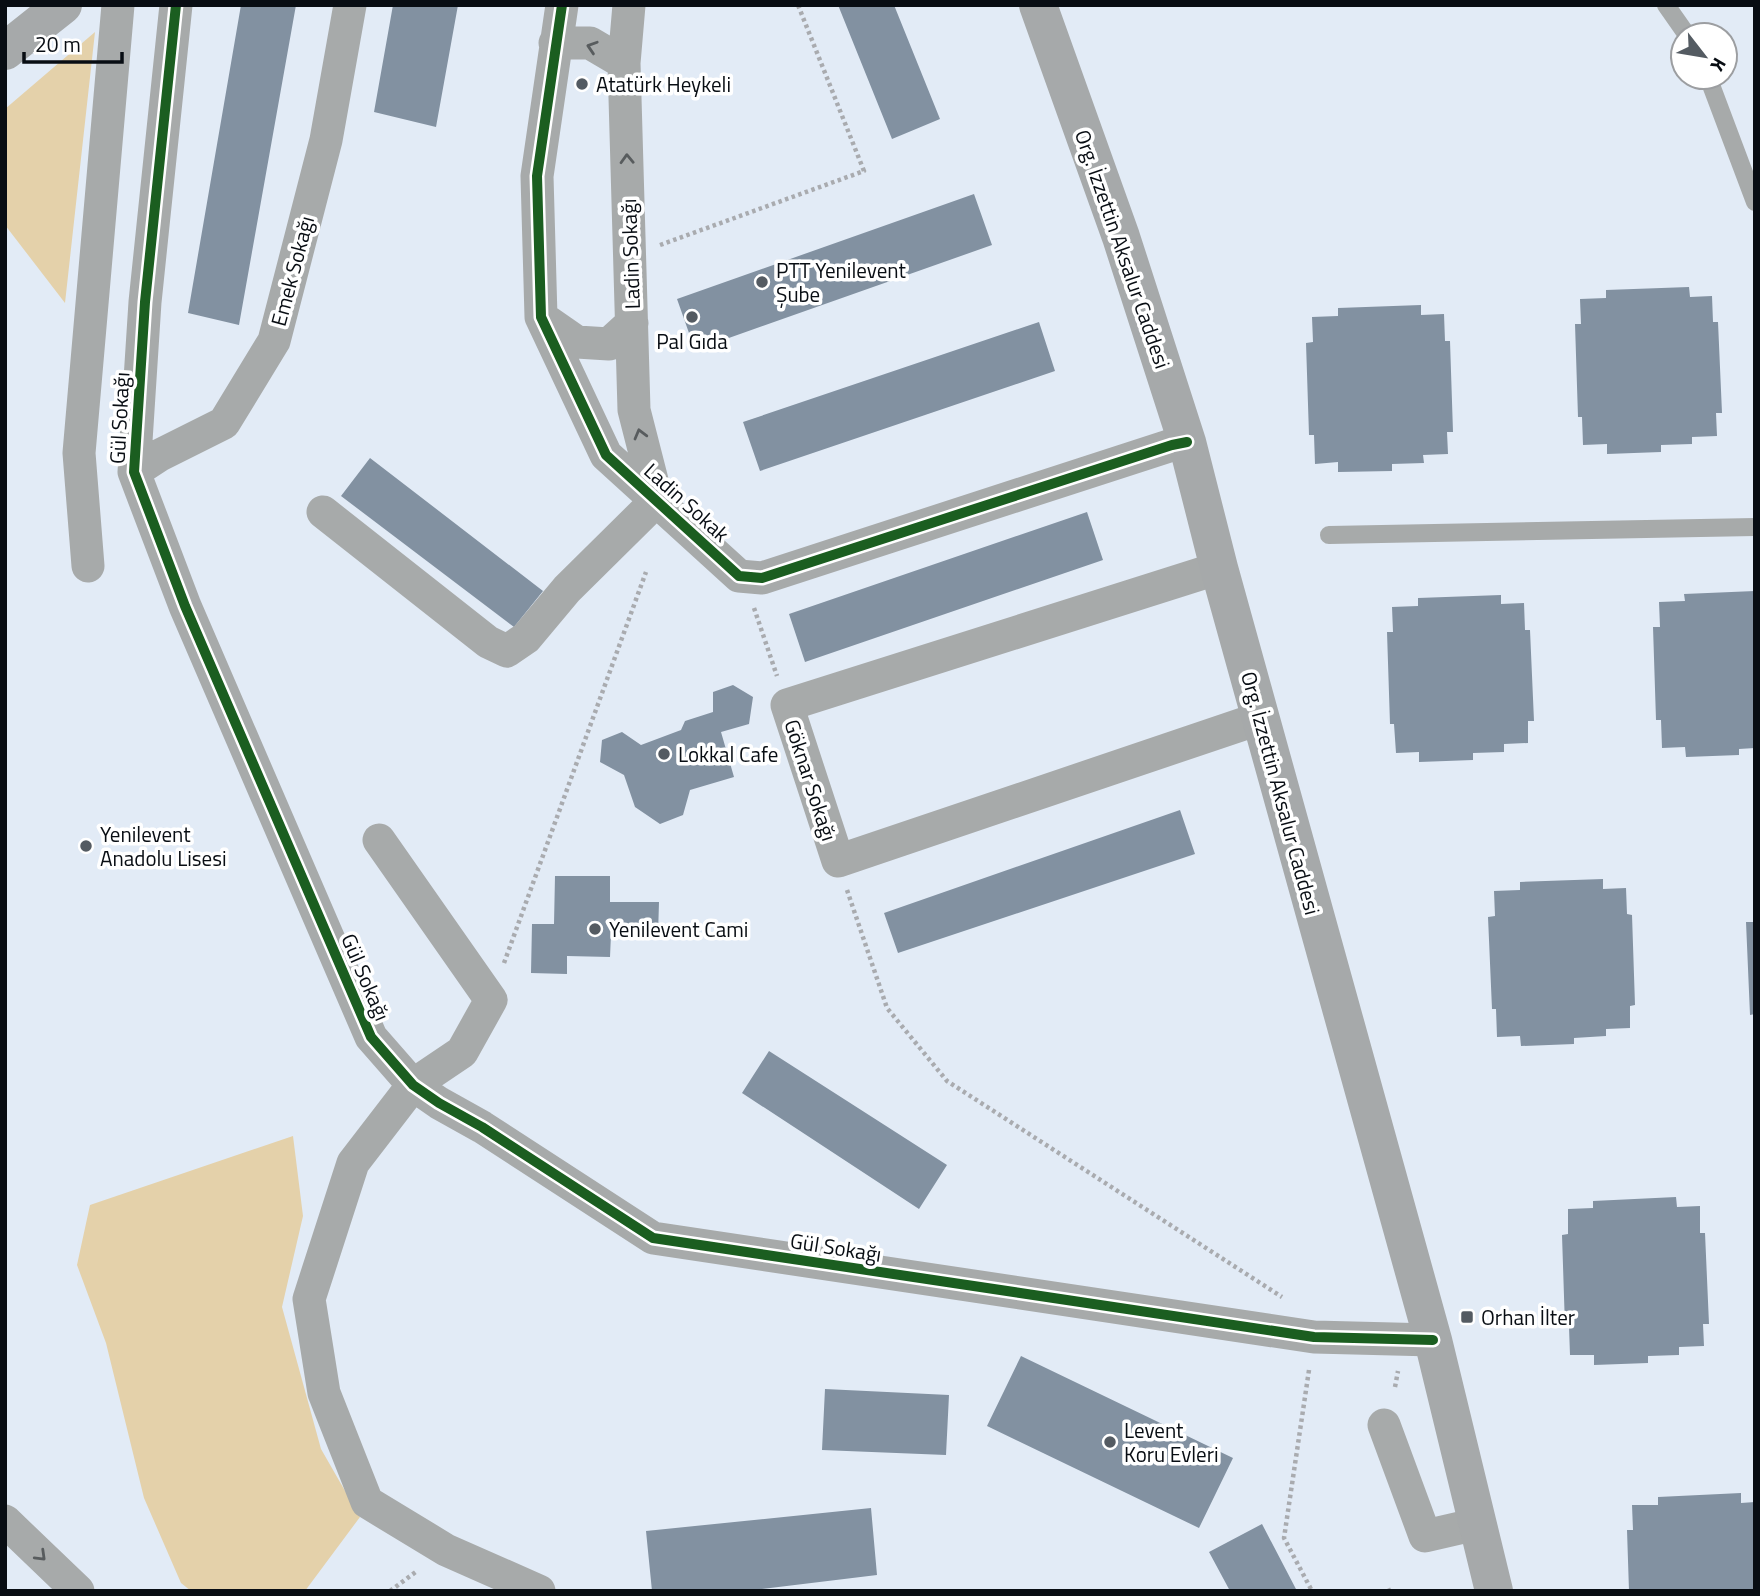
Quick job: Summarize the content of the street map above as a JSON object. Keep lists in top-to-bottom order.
{
  "streets": {
    "main road": ["Org. İzzettin Aksalur Caddesi"],
    "street": [
      "Ladin Sokağı",
      "Emek Sokağı",
      "Gül Sokağı",
      "Ladin Sokak",
      "Göknar Sokağı"
    ]
  },
  "crossings": [
    ["Org. İzzettin Aksalur Caddesi", "Gül Sokağı"],
    ["Org. İzzettin Aksalur Caddesi", "Göknar Sokağı"],
    ["Ladin Sokağı", "Ladin Sokak"],
    ["Emek Sokağı", "Gül Sokağı"]
  ],
  "one_way": ["Ladin Sokağı"],
  "places": {
    "other": [
      "Atatürk Heykeli",
      "PTT Yenilevent Şube",
      "Pal Gıda",
      "Lokkal Cafe",
      "Yenilevent Anadolu Lisesi",
      "Yenilevent Cami",
      "Levent Koru Evleri"
    ],
    "transit": ["Orhan İlter"]
  },
  "scale_bar": "20 m",
  "north": "bottom right"
}
